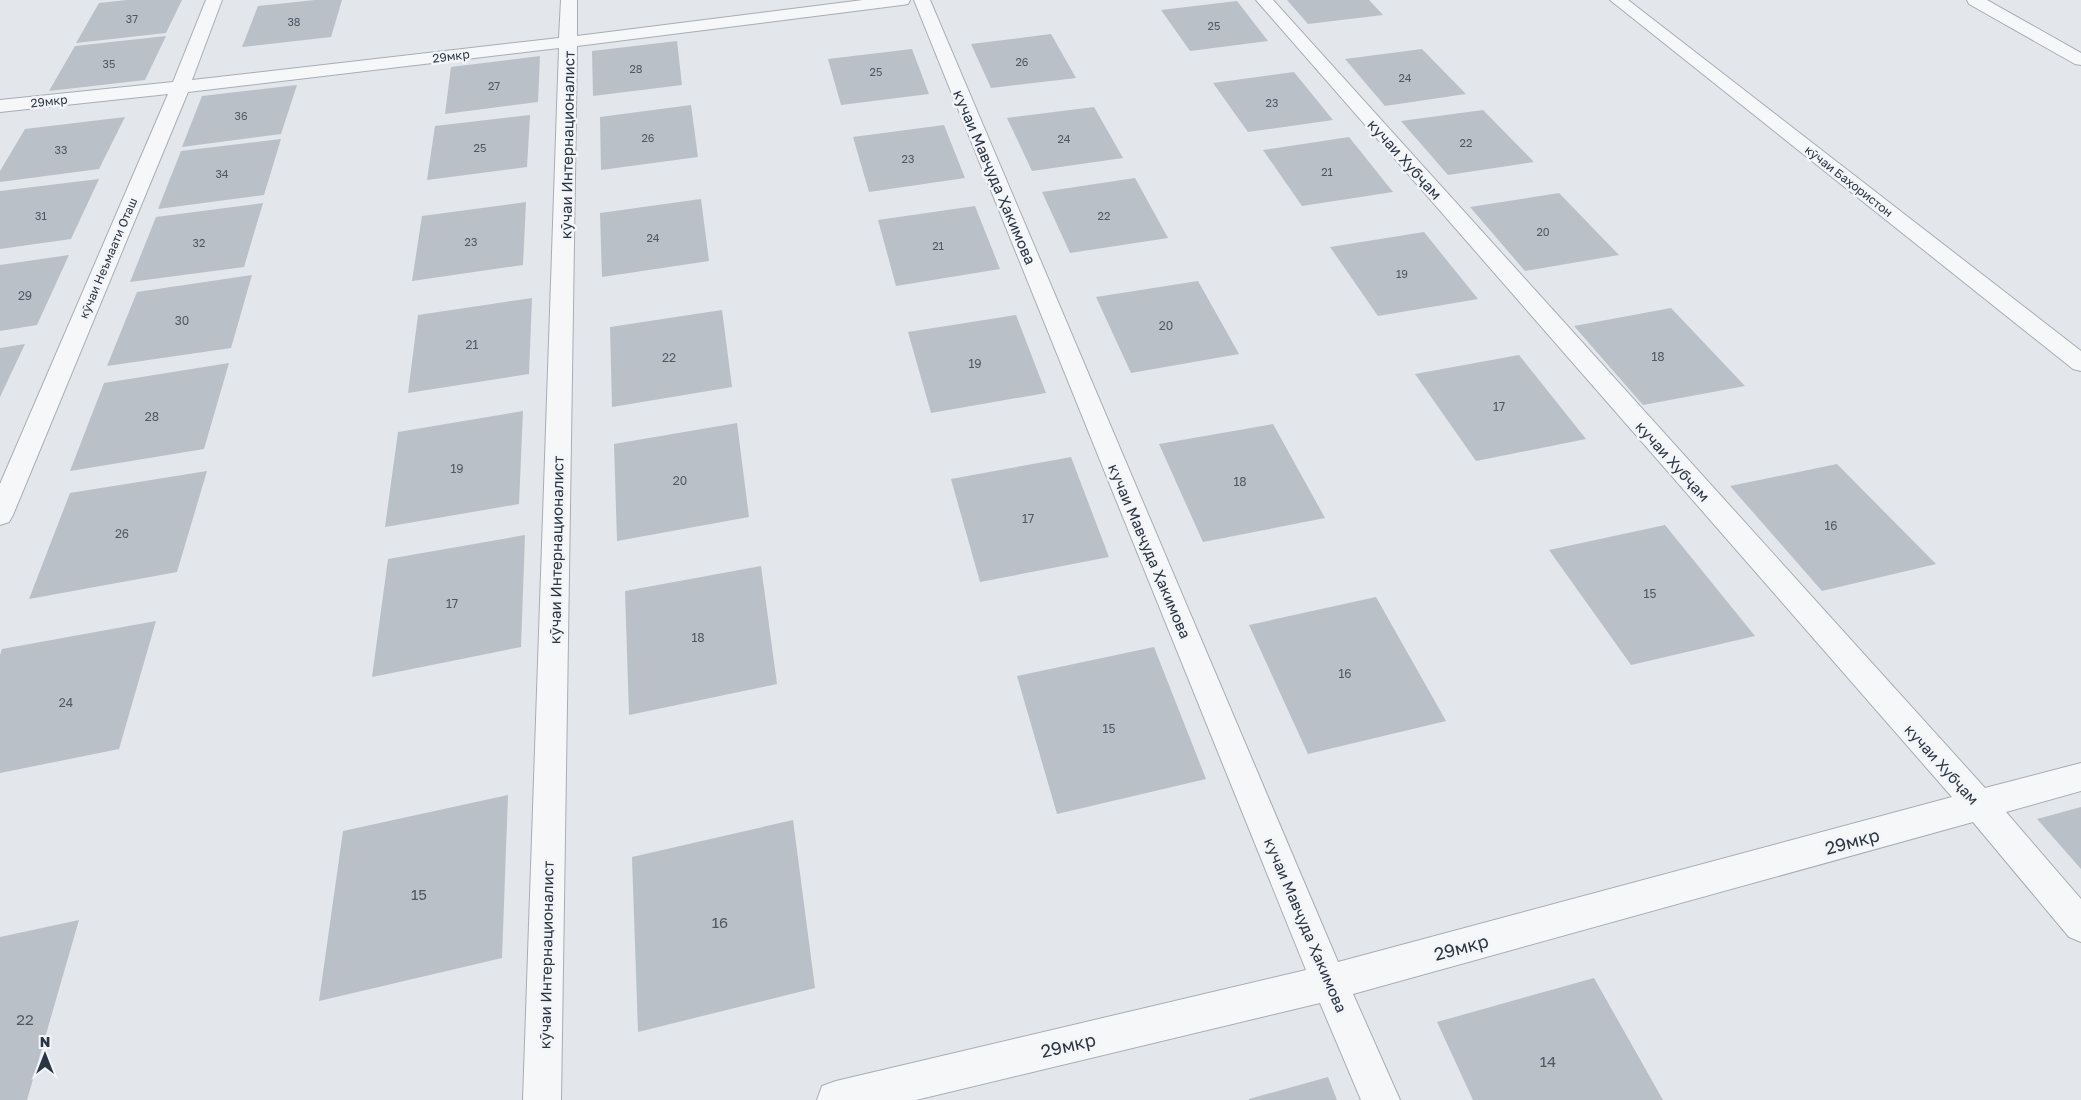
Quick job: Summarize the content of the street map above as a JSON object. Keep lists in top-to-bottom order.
{
  "streets": {
    "street": [
      "29мкр",
      "кӯчаи Интернационалист",
      "кучаи Хубҷам",
      "кучаи Мавҷуда Ҳакимова",
      "кӯчаи Баҳористон",
      "кӯчаи Неъмаати Оташ"
    ]
  },
  "crossings": [
    ["29мкр", "кӯчаи Интернационалист"],
    ["29мкр", "кучаи Хубҷам"],
    ["29мкр", "кучаи Мавҷуда Ҳакимова"],
    ["29мкр", "кӯчаи Неъмаати Оташ"]
  ],
  "house_numbers": [
    "37",
    "38",
    "25",
    "26",
    "35",
    "28",
    "25",
    "24",
    "27",
    "23",
    "36",
    "26",
    "24",
    "22",
    "25",
    "33",
    "23",
    "21",
    "34",
    "31",
    "22",
    "20",
    "24",
    "23",
    "32",
    "21",
    "19",
    "29",
    "30",
    "20",
    "21",
    "18",
    "22",
    "19",
    "17",
    "28",
    "19",
    "20",
    "18",
    "17",
    "16",
    "26",
    "15",
    "17",
    "18",
    "16",
    "24",
    "15",
    "15",
    "16",
    "22",
    "14"
  ],
  "north": "top"
}
